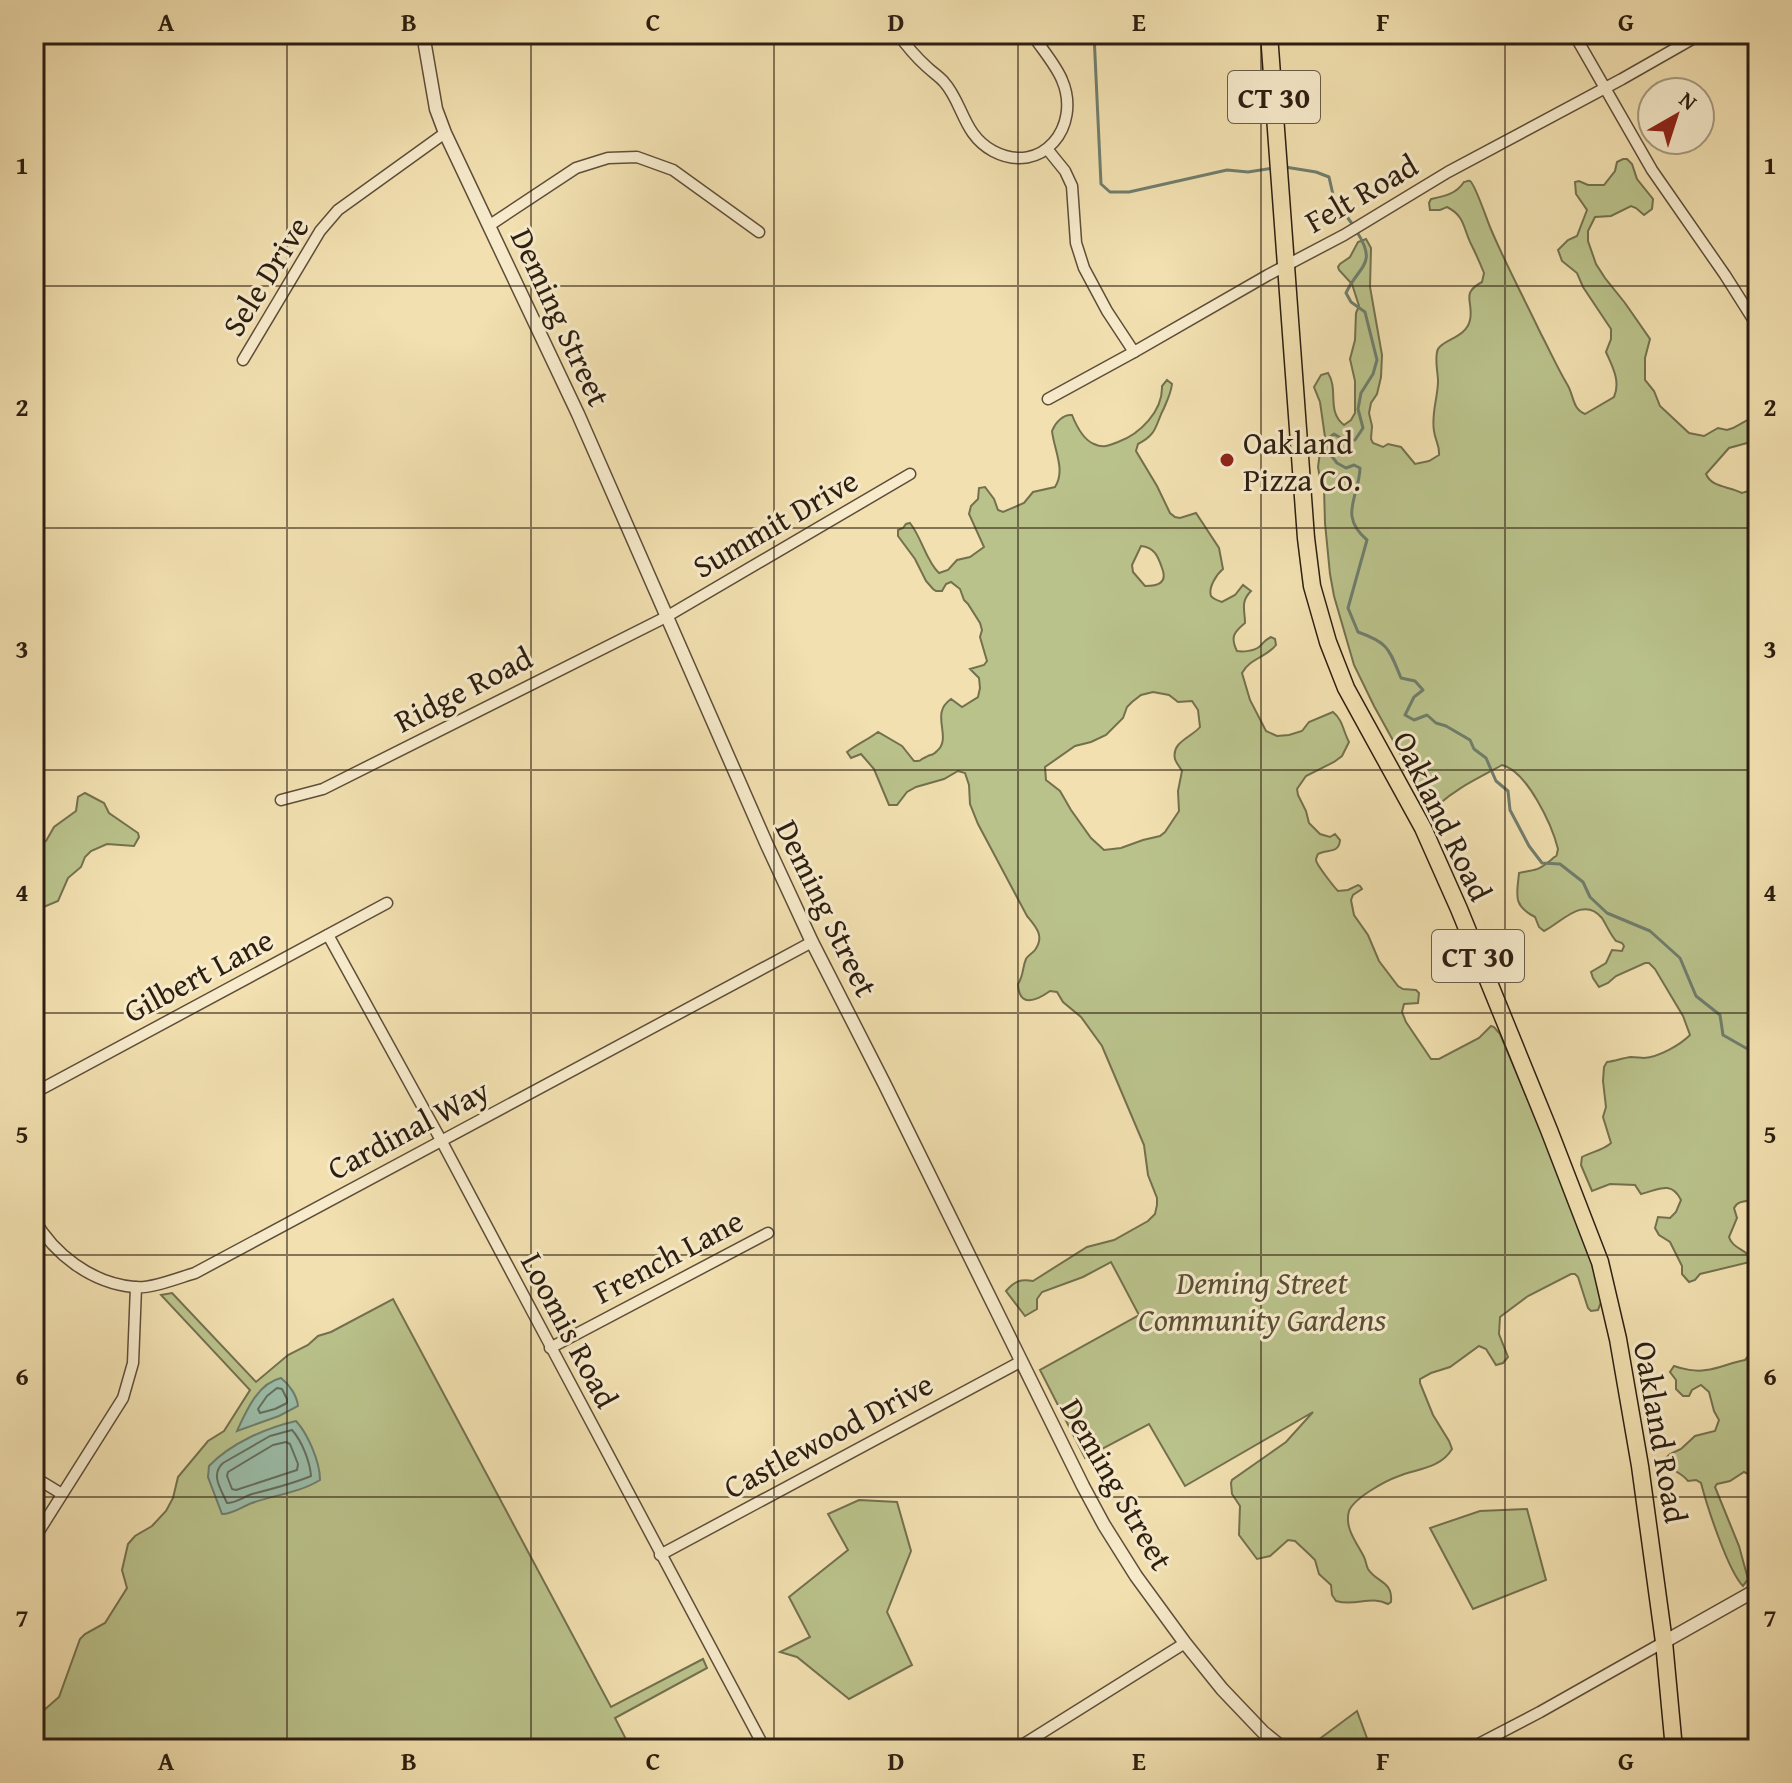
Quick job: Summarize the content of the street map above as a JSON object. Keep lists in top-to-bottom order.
{
  "streets": {
    "main road": ["CT 30", "Oakland Road"],
    "street": [
      "Felt Road",
      "Sele Drive",
      "Deming Street",
      "Summit Drive",
      "Ridge Road",
      "Gilbert Lane",
      "Cardinal Way",
      "French Lane",
      "Loomis Road",
      "Castlewood Drive"
    ]
  },
  "crossings": [
    ["Felt Road", "Oakland Road"],
    ["Sele Drive", "Deming Street"],
    ["Deming Street", "Summit Drive"],
    ["Deming Street", "Ridge Road"],
    ["Deming Street", "Cardinal Way"],
    ["Deming Street", "Castlewood Drive"],
    ["Summit Drive", "Ridge Road"],
    ["Gilbert Lane", "Loomis Road"],
    ["Cardinal Way", "Loomis Road"],
    ["French Lane", "Loomis Road"],
    ["Loomis Road", "Castlewood Drive"]
  ],
  "parks": ["Deming Street Community Gardens"],
  "places": ["Oakland Pizza Co."],
  "north": "top right",
  "grid": {
    "columns": [
      "A",
      "B",
      "C",
      "D",
      "E",
      "F",
      "G"
    ],
    "rows": [
      "1",
      "2",
      "3",
      "4",
      "5",
      "6",
      "7"
    ]
  }
}
